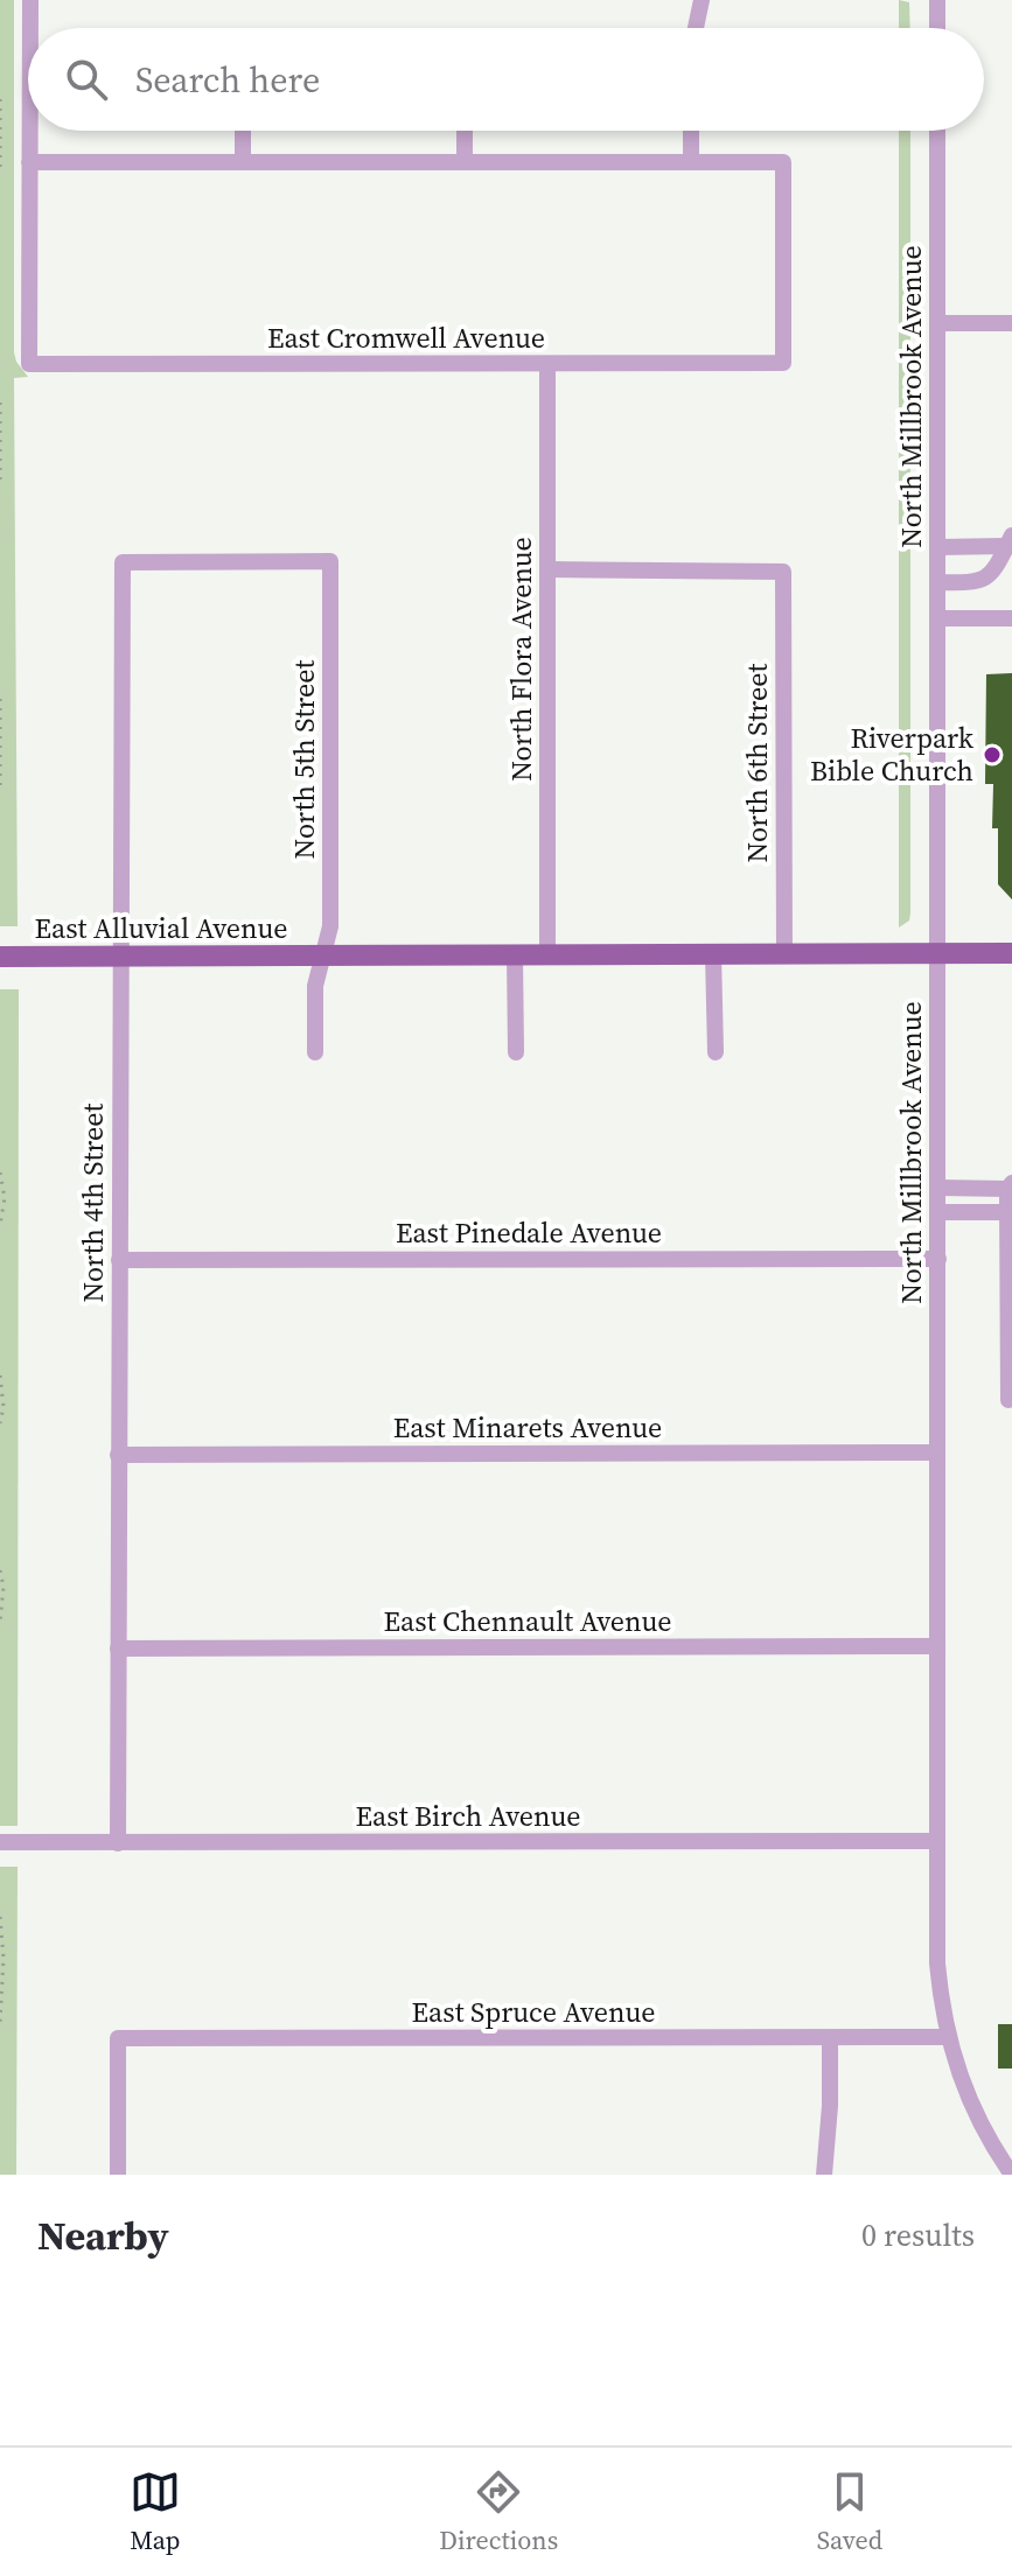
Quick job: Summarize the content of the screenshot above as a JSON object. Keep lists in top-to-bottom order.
{
  "streets": {
    "main road": ["East Alluvial Avenue"],
    "street": [
      "East Cromwell Avenue",
      "North Millbrook Avenue",
      "North Flora Avenue",
      "North 5th Street",
      "North 6th Street",
      "North 4th Street",
      "East Pinedale Avenue",
      "East Minarets Avenue",
      "East Chennault Avenue",
      "East Birch Avenue",
      "East Spruce Avenue"
    ]
  },
  "crossings": [
    ["East Cromwell Avenue", "North Flora Avenue"],
    ["North Millbrook Avenue", "East Alluvial Avenue"],
    ["North Millbrook Avenue", "East Pinedale Avenue"],
    ["North Millbrook Avenue", "East Minarets Avenue"],
    ["North Millbrook Avenue", "East Chennault Avenue"],
    ["North Millbrook Avenue", "East Birch Avenue"],
    ["North Millbrook Avenue", "East Spruce Avenue"],
    ["North Flora Avenue", "North 6th Street"],
    ["North Flora Avenue", "East Alluvial Avenue"],
    ["North 5th Street", "East Alluvial Avenue"],
    ["North 5th Street", "North 4th Street"],
    ["North 6th Street", "East Alluvial Avenue"],
    ["East Alluvial Avenue", "North 4th Street"],
    ["North 4th Street", "East Pinedale Avenue"],
    ["North 4th Street", "East Minarets Avenue"],
    ["North 4th Street", "East Chennault Avenue"],
    ["North 4th Street", "East Birch Avenue"]
  ],
  "places": ["Riverpark Bible Church"],
  "page": {
    "search": "Search here",
    "heading": ["Nearby", "0 results"],
    "nav": ["Map", "Directions", "Saved"]
  }
}
